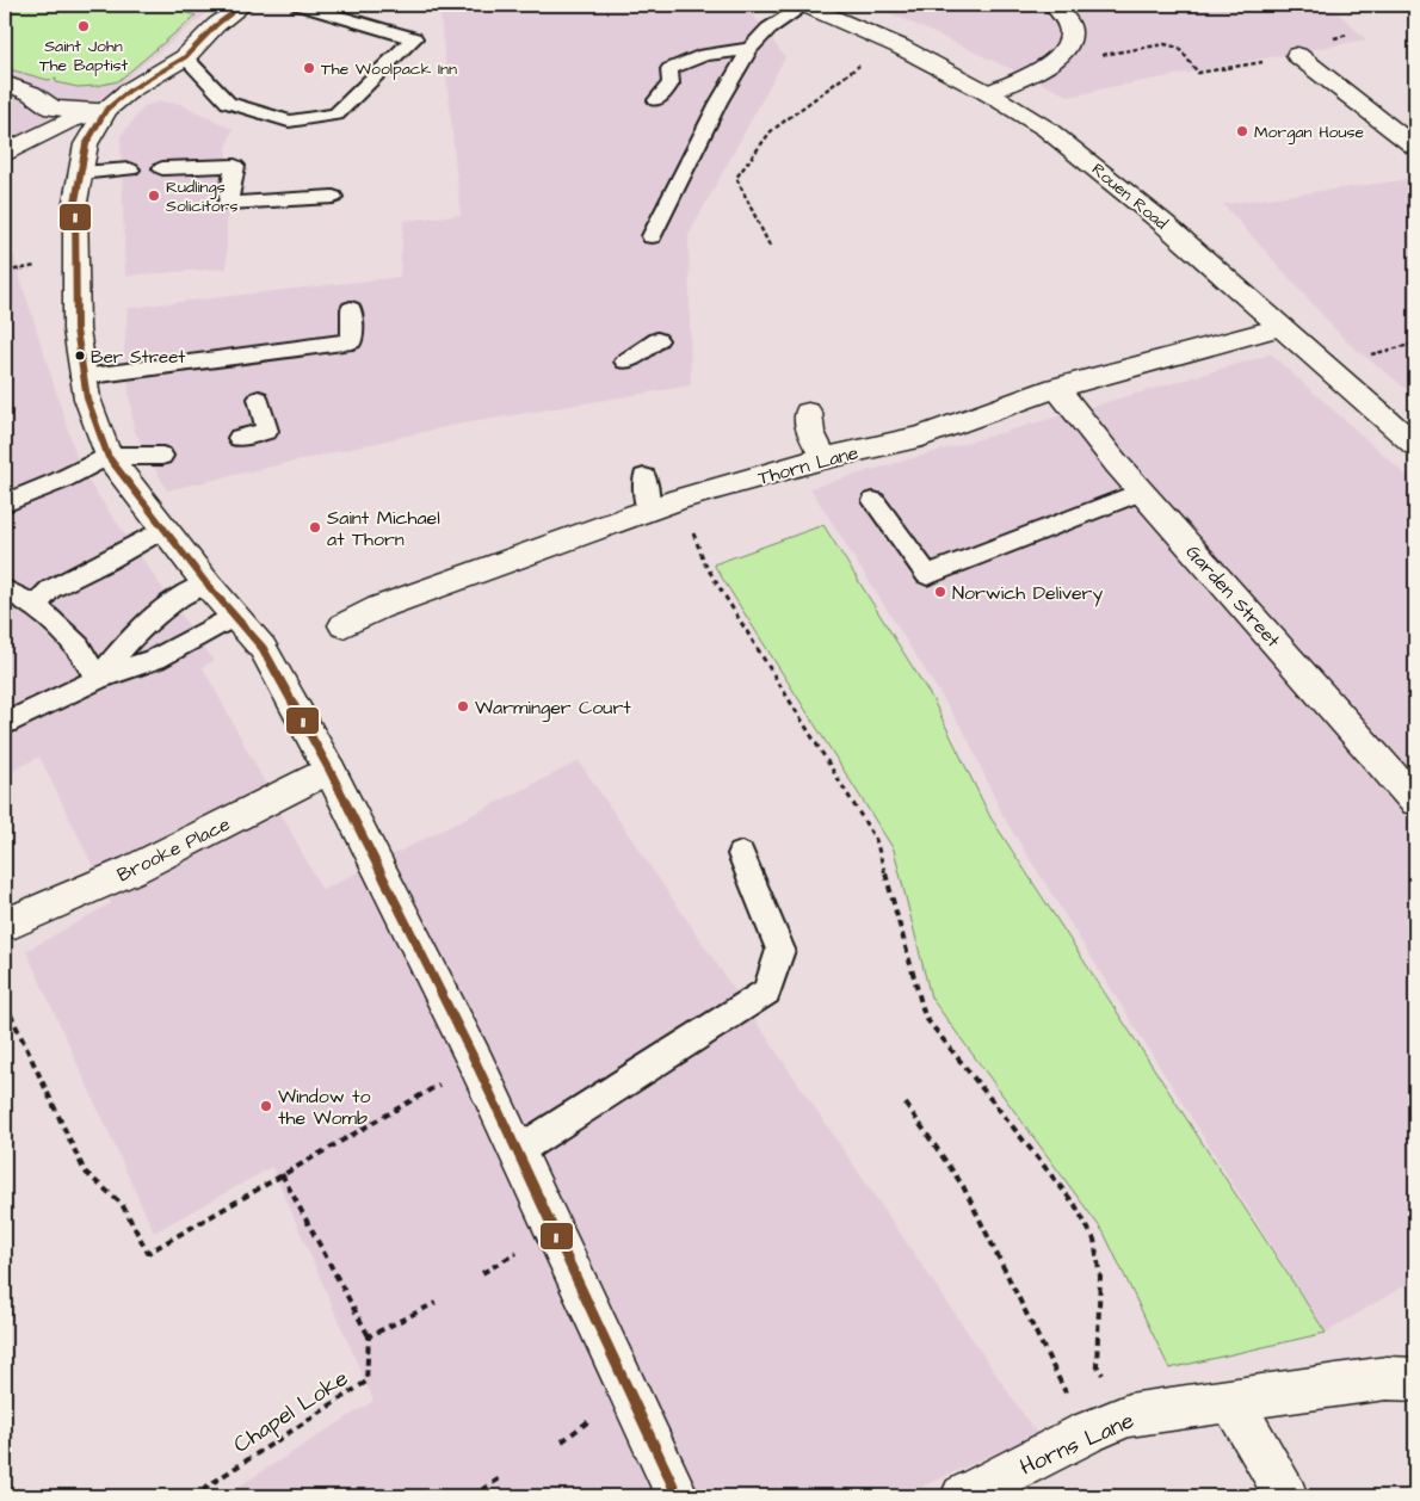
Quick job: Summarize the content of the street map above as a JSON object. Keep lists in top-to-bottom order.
{
  "streets": {
    "street": [
      "Rouen Road",
      "Thorn Lane",
      "Garden Street",
      "Brooke Place",
      "Horns Lane"
    ],
    "path": ["Chapel Loke"]
  },
  "crossings": [
    ["Rouen Road", "Thorn Lane"],
    ["Thorn Lane", "Garden Street"]
  ],
  "places": [
    "Saint John The Baptist",
    "The Woolpack Inn",
    "Morgan House",
    "Rudlings Solicitors",
    "Ber Street",
    "Saint Michael at Thorn",
    "Norwich Delivery",
    "Warminger Court",
    "Window to the Womb"
  ],
  "lines": ["transit line 11"]
}
